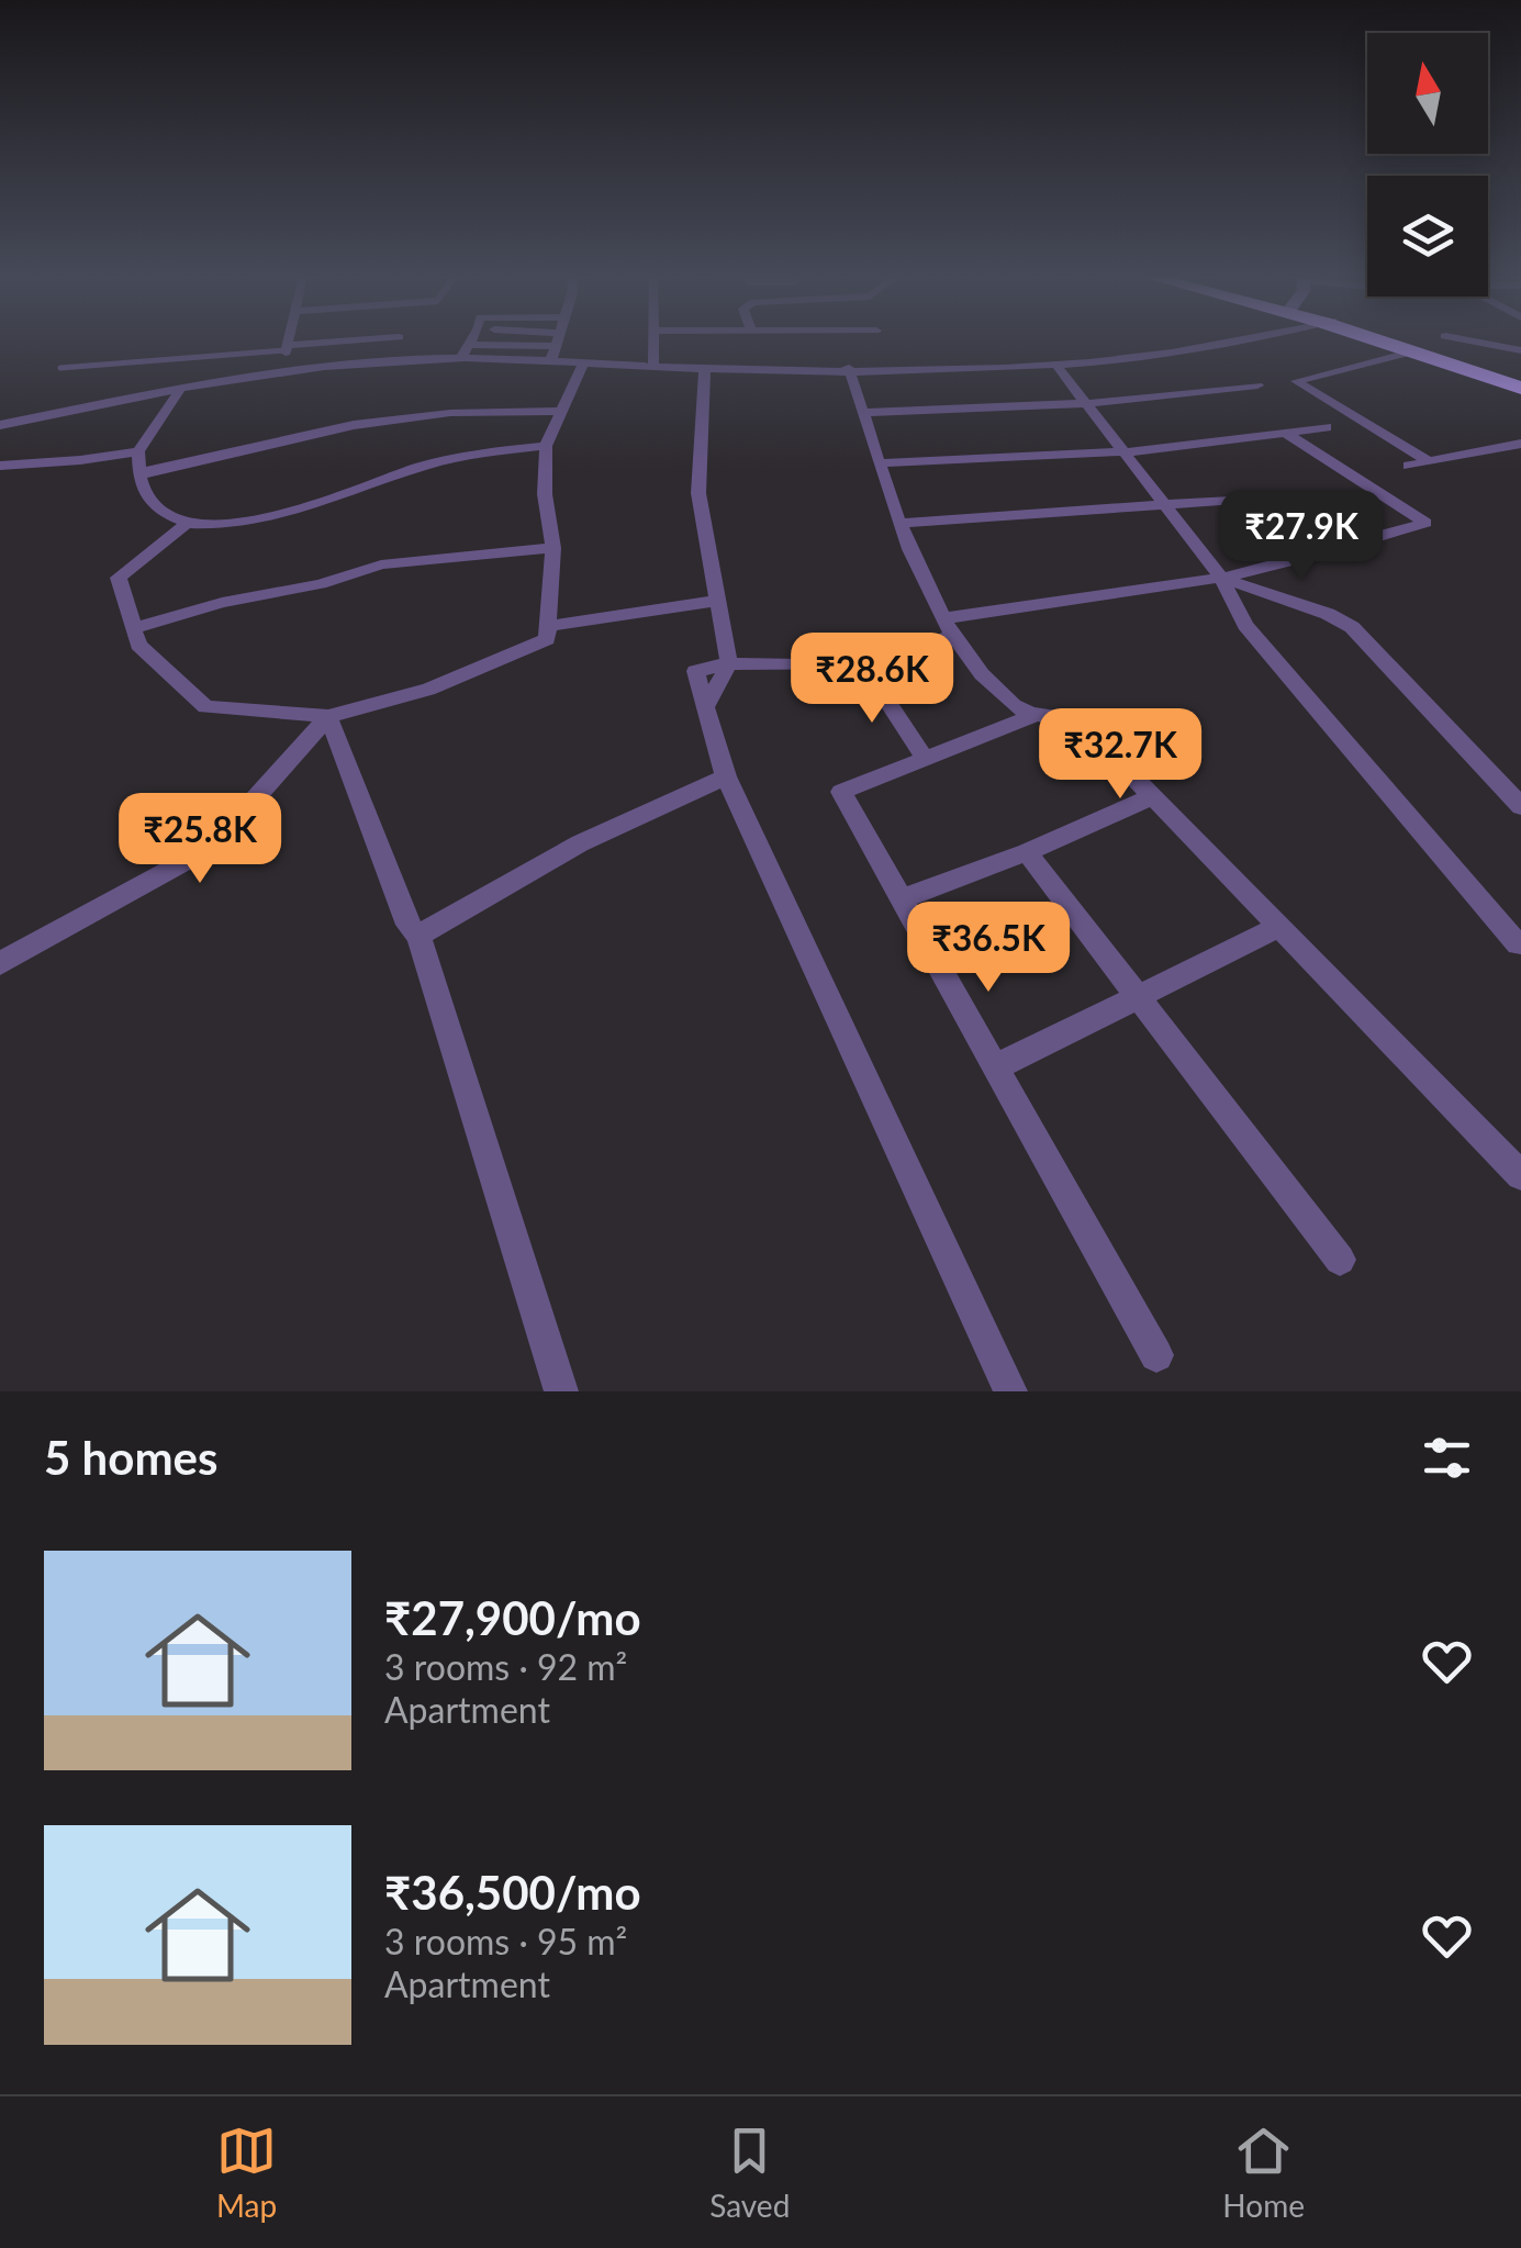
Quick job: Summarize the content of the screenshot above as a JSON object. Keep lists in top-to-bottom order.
{
  "north": "top",
  "page": {
    "price": [
      "₹27.9K",
      "₹28.6K",
      "₹32.7K",
      "₹25.8K",
      "₹36.5K"
    ],
    "heading": "5 homes",
    "list": [
      {
        "name": "₹27,900/mo",
        "note": "3 rooms · 92 m² · Apartment"
      },
      {
        "name": "₹36,500/mo",
        "note": "3 rooms · 95 m² · Apartment"
      }
    ],
    "tabs": ["Map", "Saved", "Home"]
  }
}
